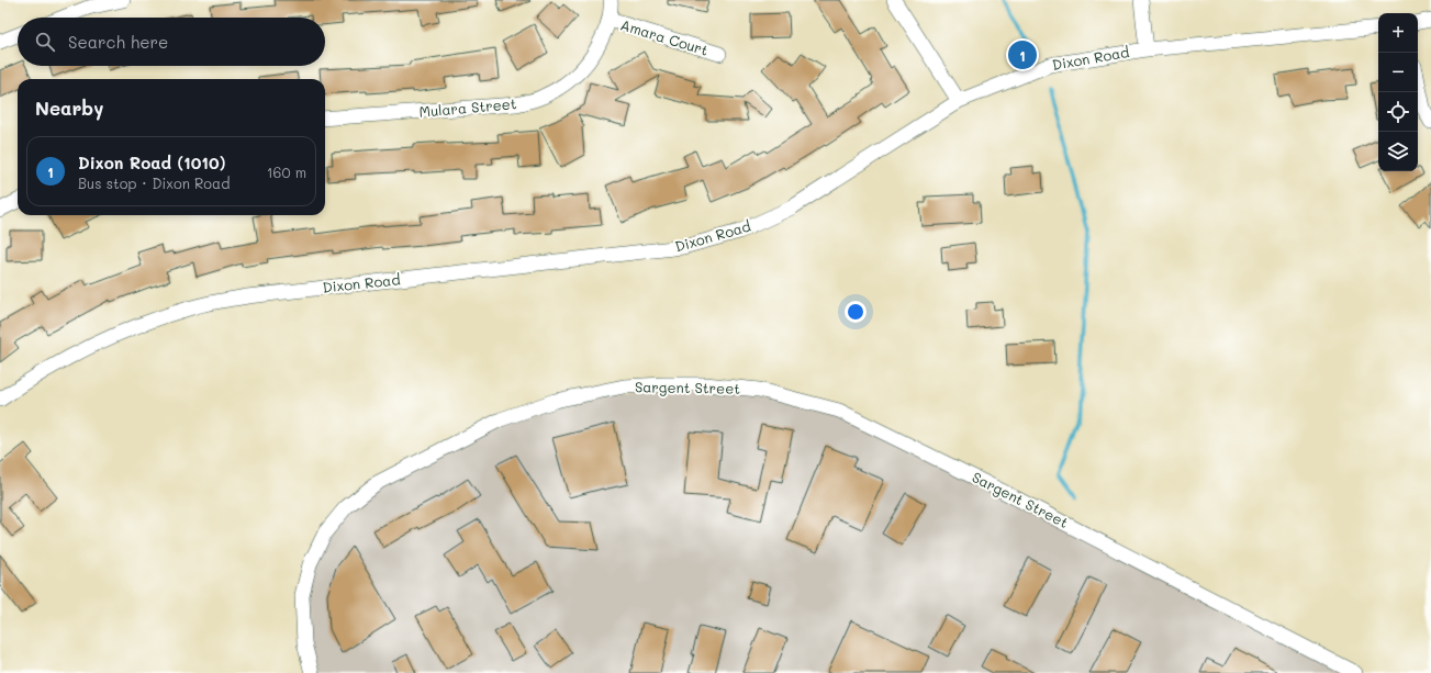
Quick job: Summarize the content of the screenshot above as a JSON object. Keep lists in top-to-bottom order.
{
  "streets": {
    "street": [
      "Amara Court",
      "Dixon Road",
      "Mulara Street",
      "Sargent Street"
    ]
  },
  "crossings": [
    ["Amara Court", "Mulara Street"]
  ],
  "page": {
    "map_buttons": ["+", "−"],
    "search": "Search here",
    "pins": "1",
    "heading": "Nearby",
    "list": [
      {
        "mark": "1",
        "name": "Dixon Road (1010)",
        "note": "Bus stop · Dixon Road",
        "value": "160 m"
      }
    ]
  }
}
